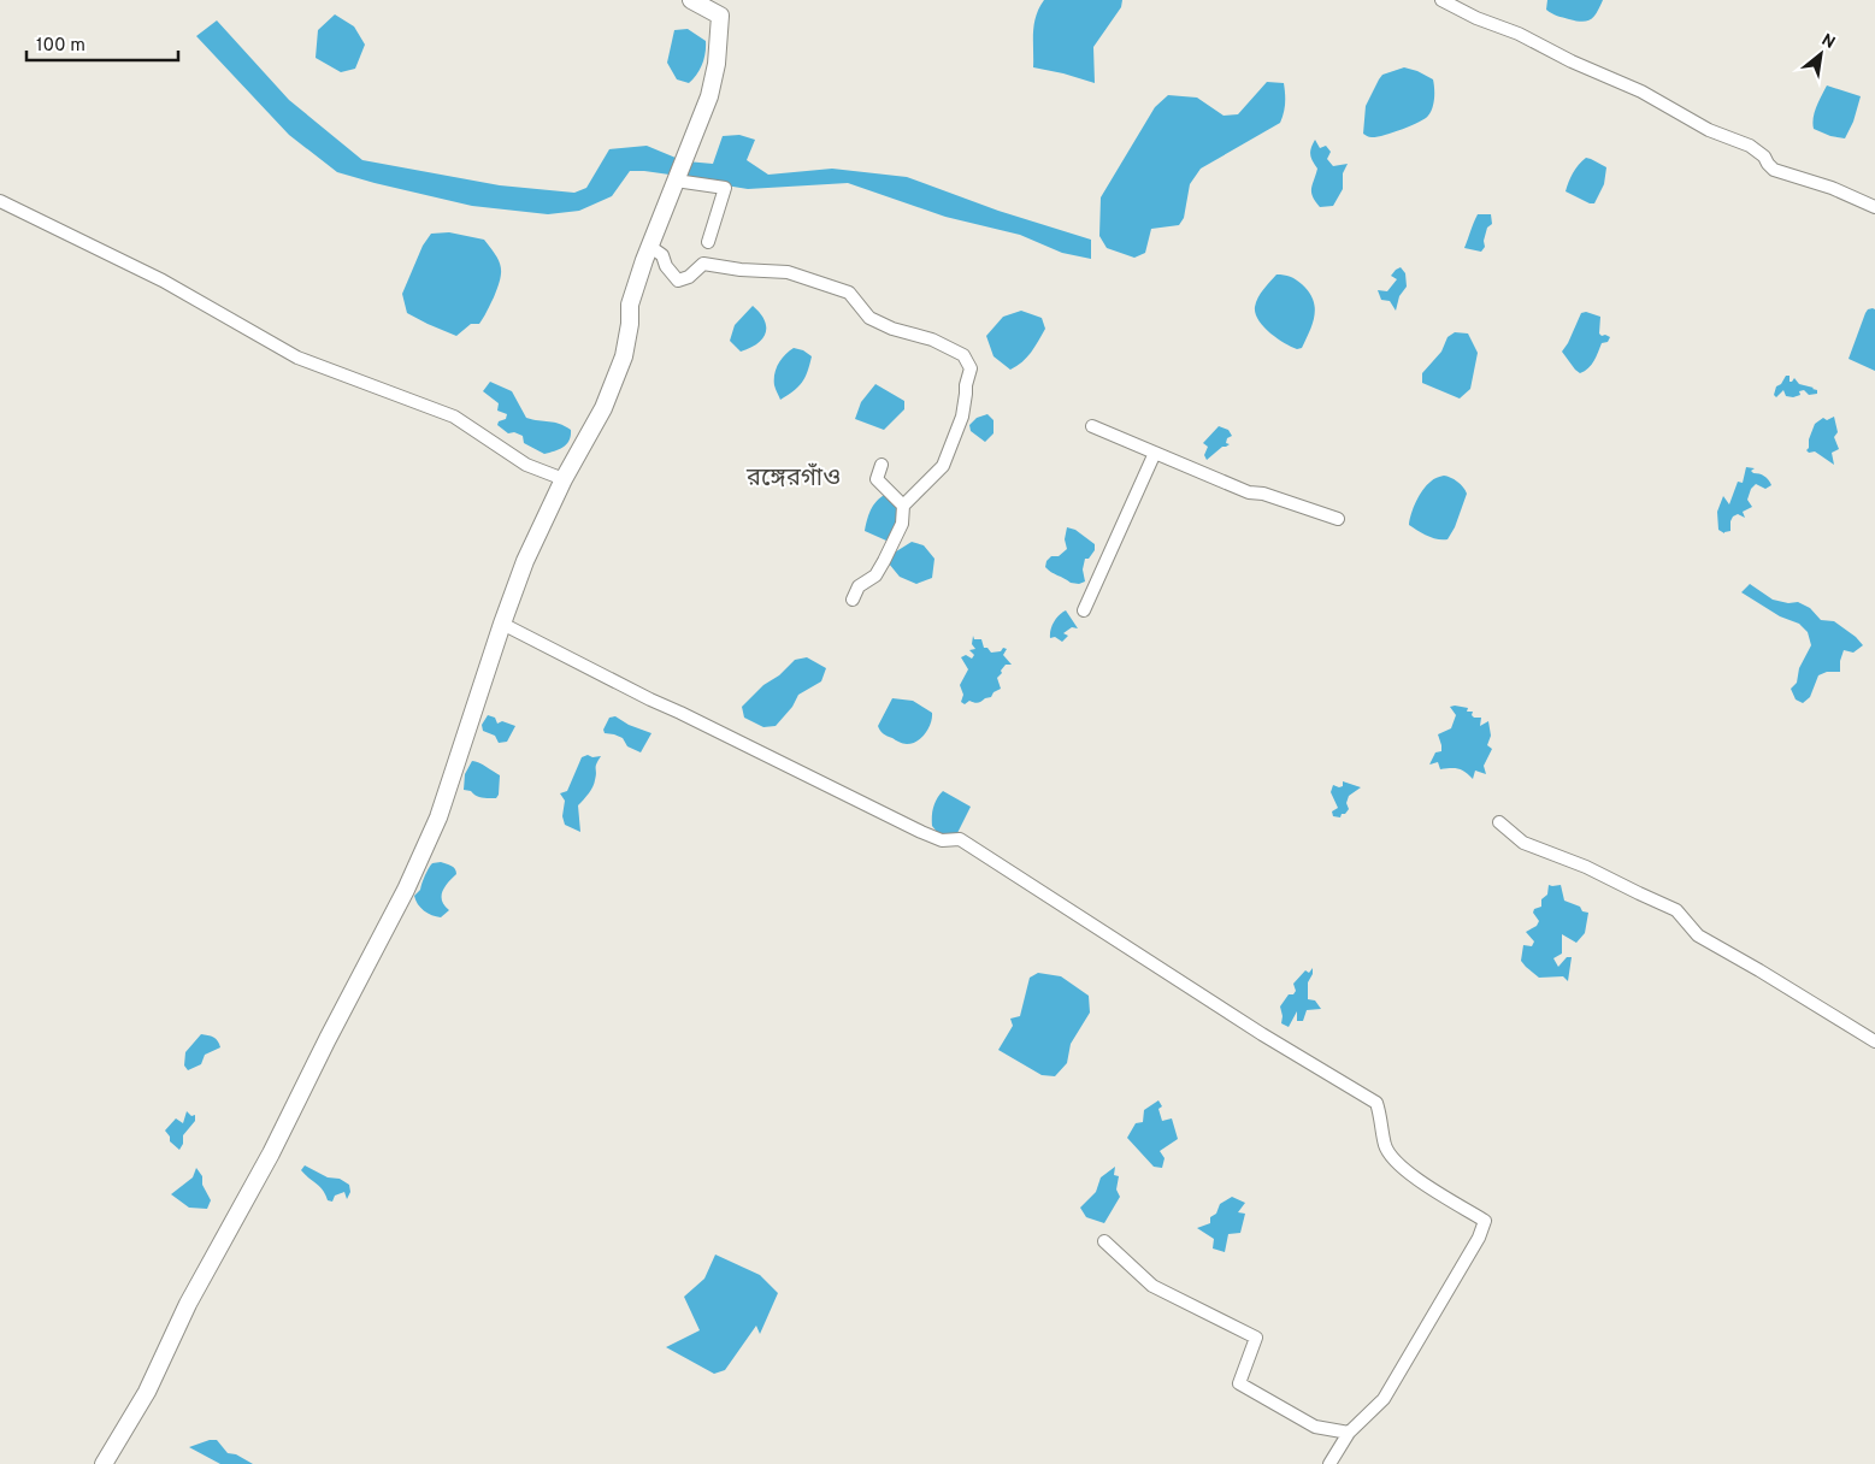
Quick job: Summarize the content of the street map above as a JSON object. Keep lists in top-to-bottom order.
{
  "districts": ["রঙ্গেরগাঁও"],
  "scale_bar": "100 m",
  "north": "top right"
}
